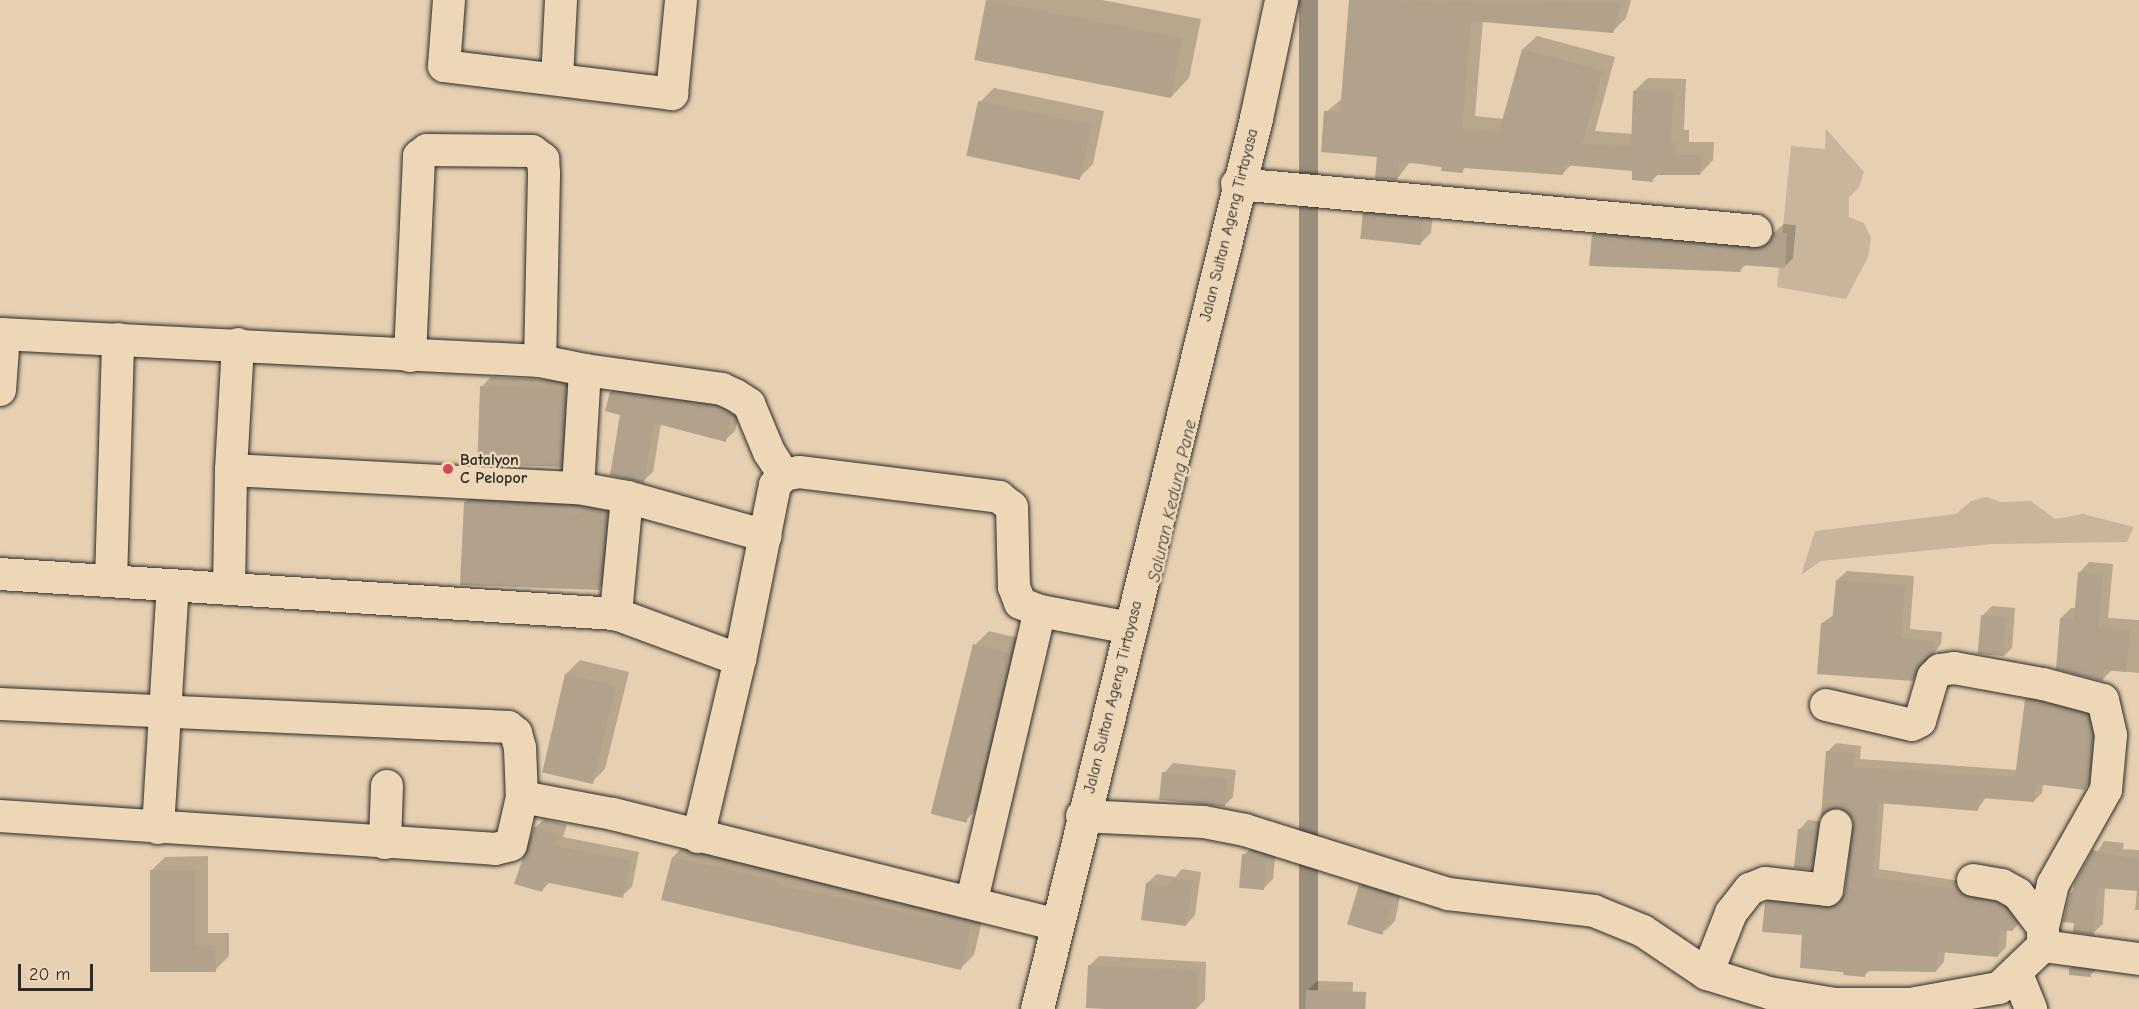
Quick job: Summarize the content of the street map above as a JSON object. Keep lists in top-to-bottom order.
{
  "streets": {
    "main road": ["Jalan Sultan Ageng Tirtayasa"]
  },
  "water": ["Saluran Kedung Pane"],
  "places": ["Batalyon C Pelopor"],
  "scale_bar": "20 m"
}
